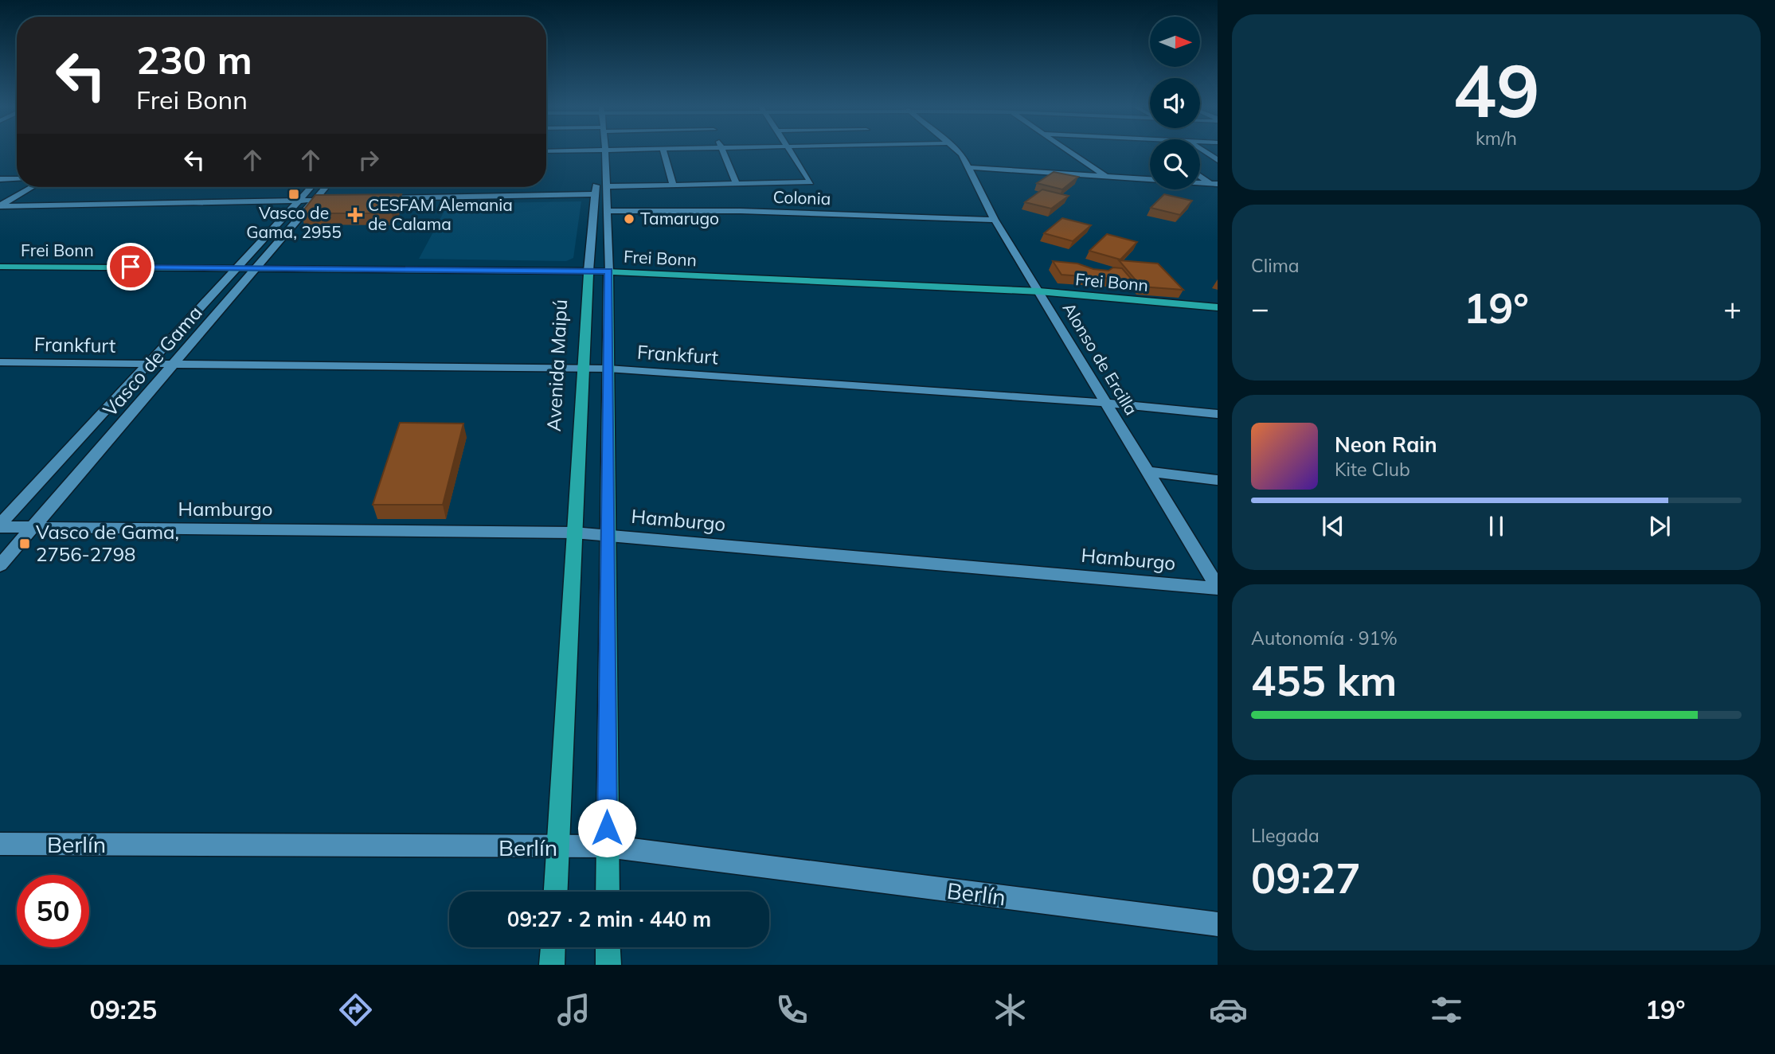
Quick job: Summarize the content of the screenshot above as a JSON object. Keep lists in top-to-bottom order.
{
  "streets": {
    "main road": ["Frei Bonn", "Avenida Maipú"],
    "street": [
      "Colonia",
      "Frankfurt",
      "Alonso de Ercilla",
      "Vasco de Gama",
      "Hamburgo",
      "Berlín"
    ]
  },
  "crossings": [
    ["Colonia", "Alonso de Ercilla"],
    ["Frei Bonn", "Alonso de Ercilla"],
    ["Frei Bonn", "Vasco de Gama"],
    ["Frei Bonn", "Avenida Maipú"],
    ["Frankfurt", "Alonso de Ercilla"],
    ["Frankfurt", "Vasco de Gama"],
    ["Frankfurt", "Avenida Maipú"],
    ["Alonso de Ercilla", "Hamburgo"],
    ["Vasco de Gama", "Hamburgo"],
    ["Avenida Maipú", "Hamburgo"],
    ["Avenida Maipú", "Berlín"]
  ],
  "places": {
    "transit": ["Vasco de Gama, 2955", "Vasco de Gama, 2756-2798"],
    "health": ["CESFAM Alemania de Calama"],
    "other": ["Tamarugo"]
  },
  "north": "right",
  "page": {
    "tile": [
      ["49", "km/h"],
      "Clima",
      ["Autonomía · 91%", "455 km"],
      ["Llegada", "09:27"]
    ],
    "turn": ["230 m", "Frei Bonn"],
    "heat": ["−", "19°", "+"],
    "song": ["Neon Rain", "Kite Club"],
    "limit": "50",
    "trip": "09:27 · 2 min · 440 m",
    "tabs": ["09:25", "19°"]
  }
}
